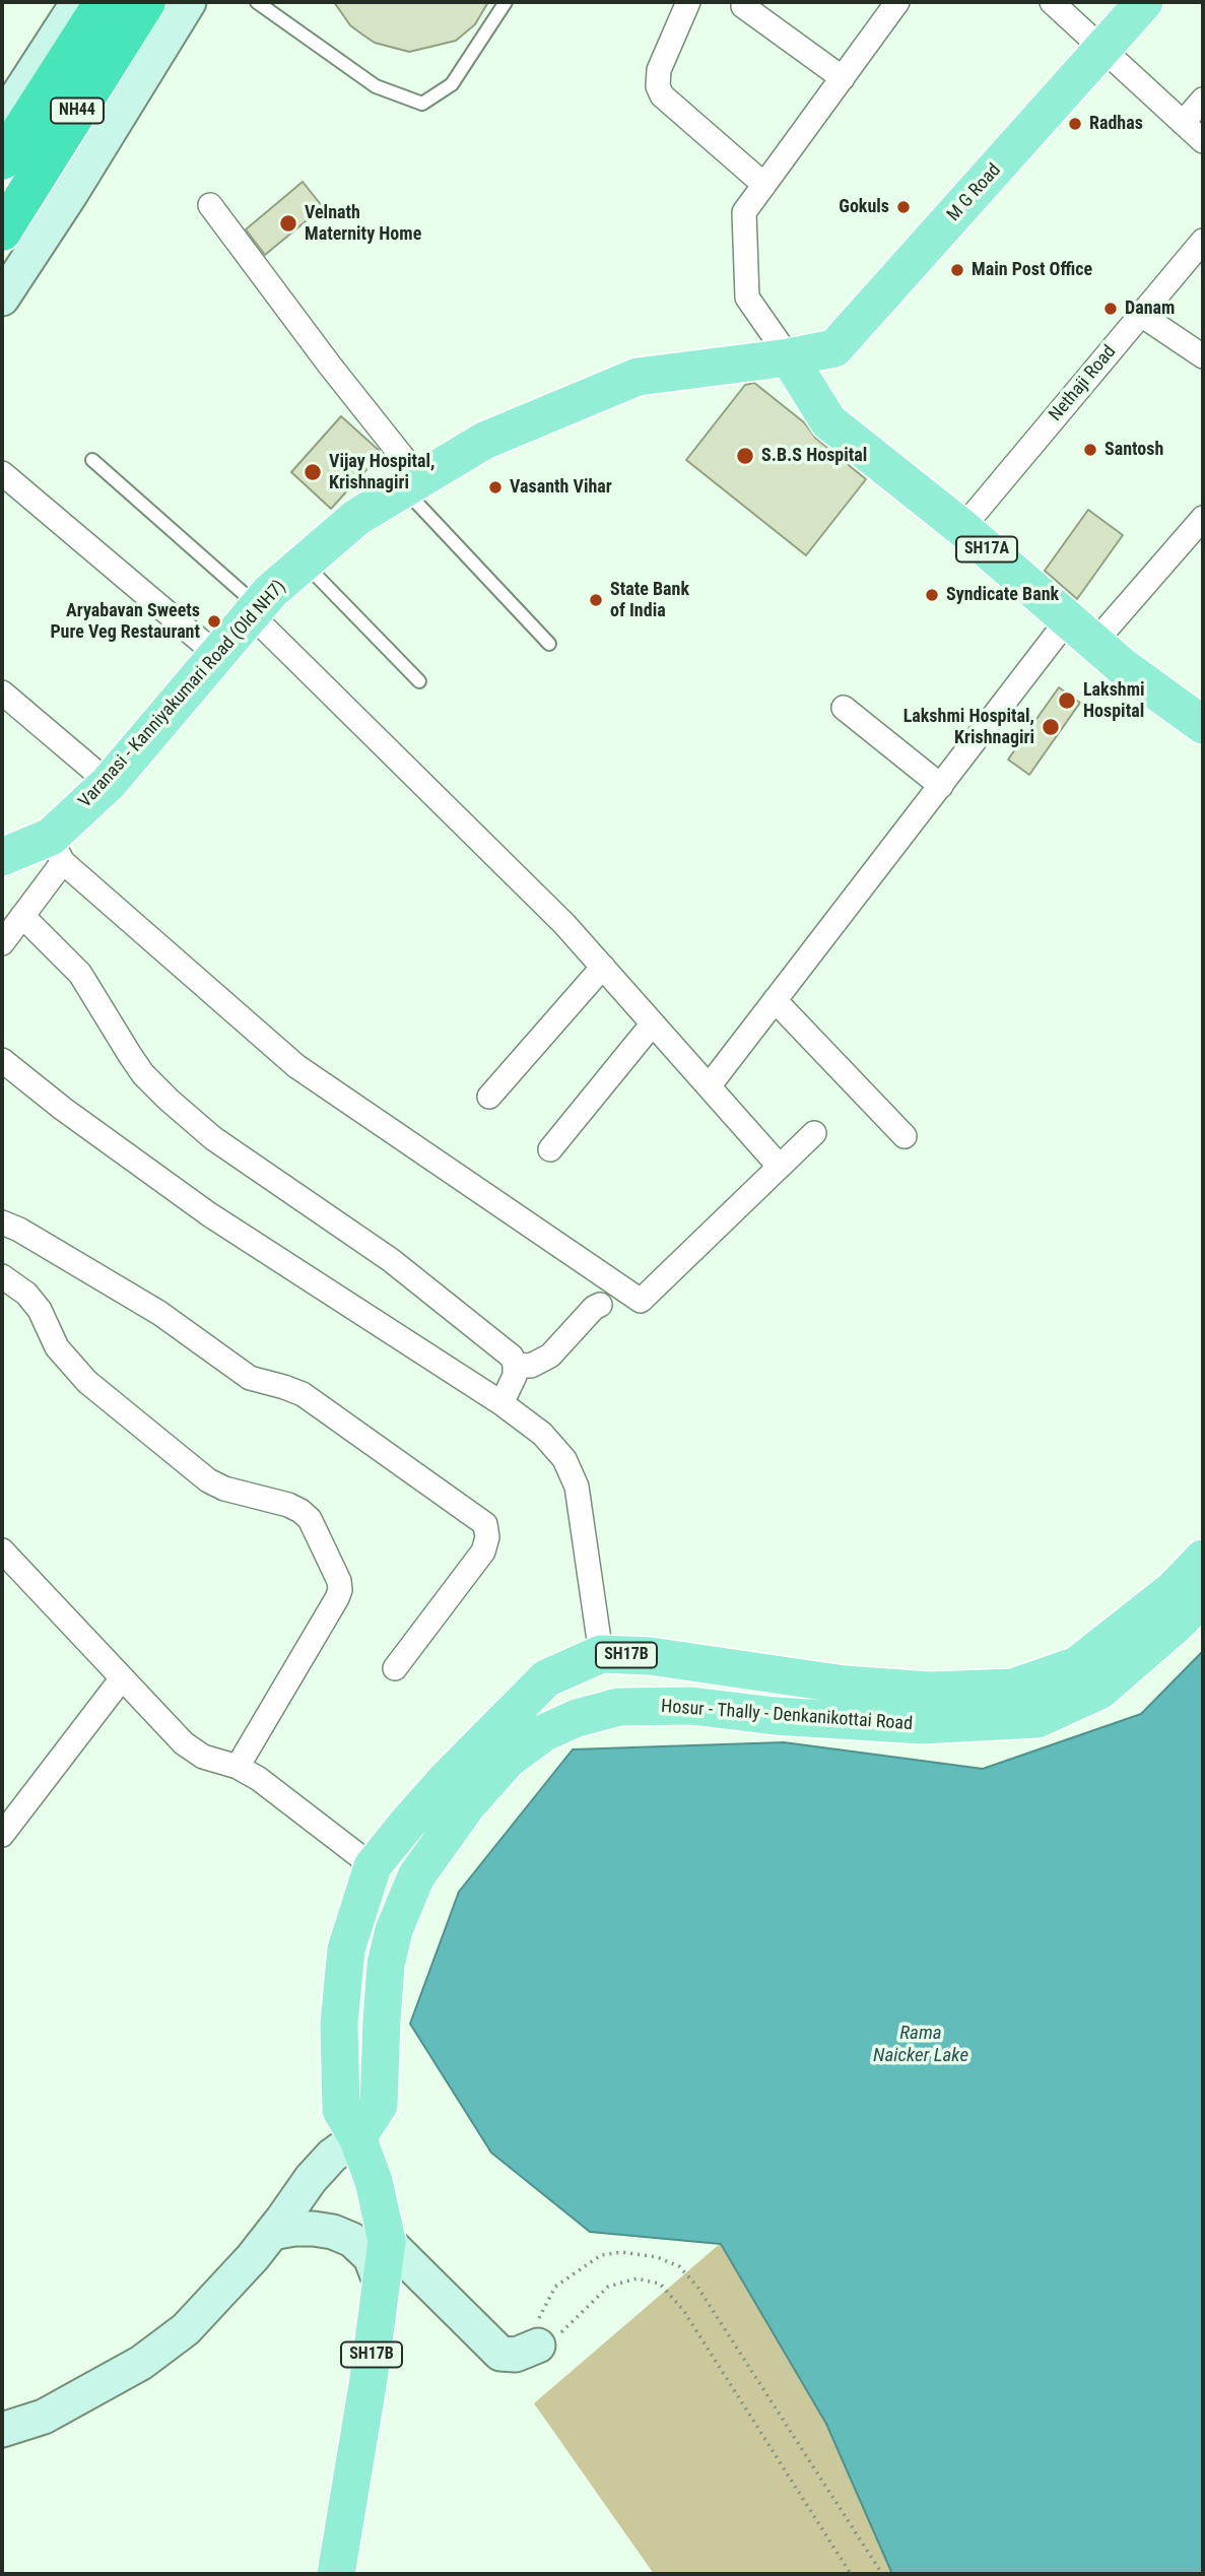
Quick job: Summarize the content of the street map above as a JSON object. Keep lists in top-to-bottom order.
{
  "streets": {
    "highway": ["NH44"],
    "main road": [
      "M G Road",
      "SH17A",
      "Varanasi - Kanniyakumari Road (Old NH7)",
      "SH17B",
      "Hosur - Thally - Denkanikottai Road"
    ],
    "street": ["Nethaji Road"]
  },
  "crossings": [
    ["M G Road", "SH17A"],
    ["M G Road", "Varanasi - Kanniyakumari Road (Old NH7)"],
    ["Nethaji Road", "SH17A"],
    ["SH17A", "Varanasi - Kanniyakumari Road (Old NH7)"]
  ],
  "water": ["Rama Naicker Lake"],
  "places": [
    "Radhas",
    "Gokuls",
    "Velnath Maternity Home",
    "Main Post Office",
    "Danam",
    "Santosh",
    "S.B.S Hospital",
    "Vijay Hospital, Krishnagiri",
    "Vasanth Vihar",
    "Syndicate Bank",
    "State Bank of India",
    "Aryabavan Sweets Pure Veg Restaurant",
    "Lakshmi Hospital",
    "Lakshmi Hospital, Krishnagiri"
  ]
}
